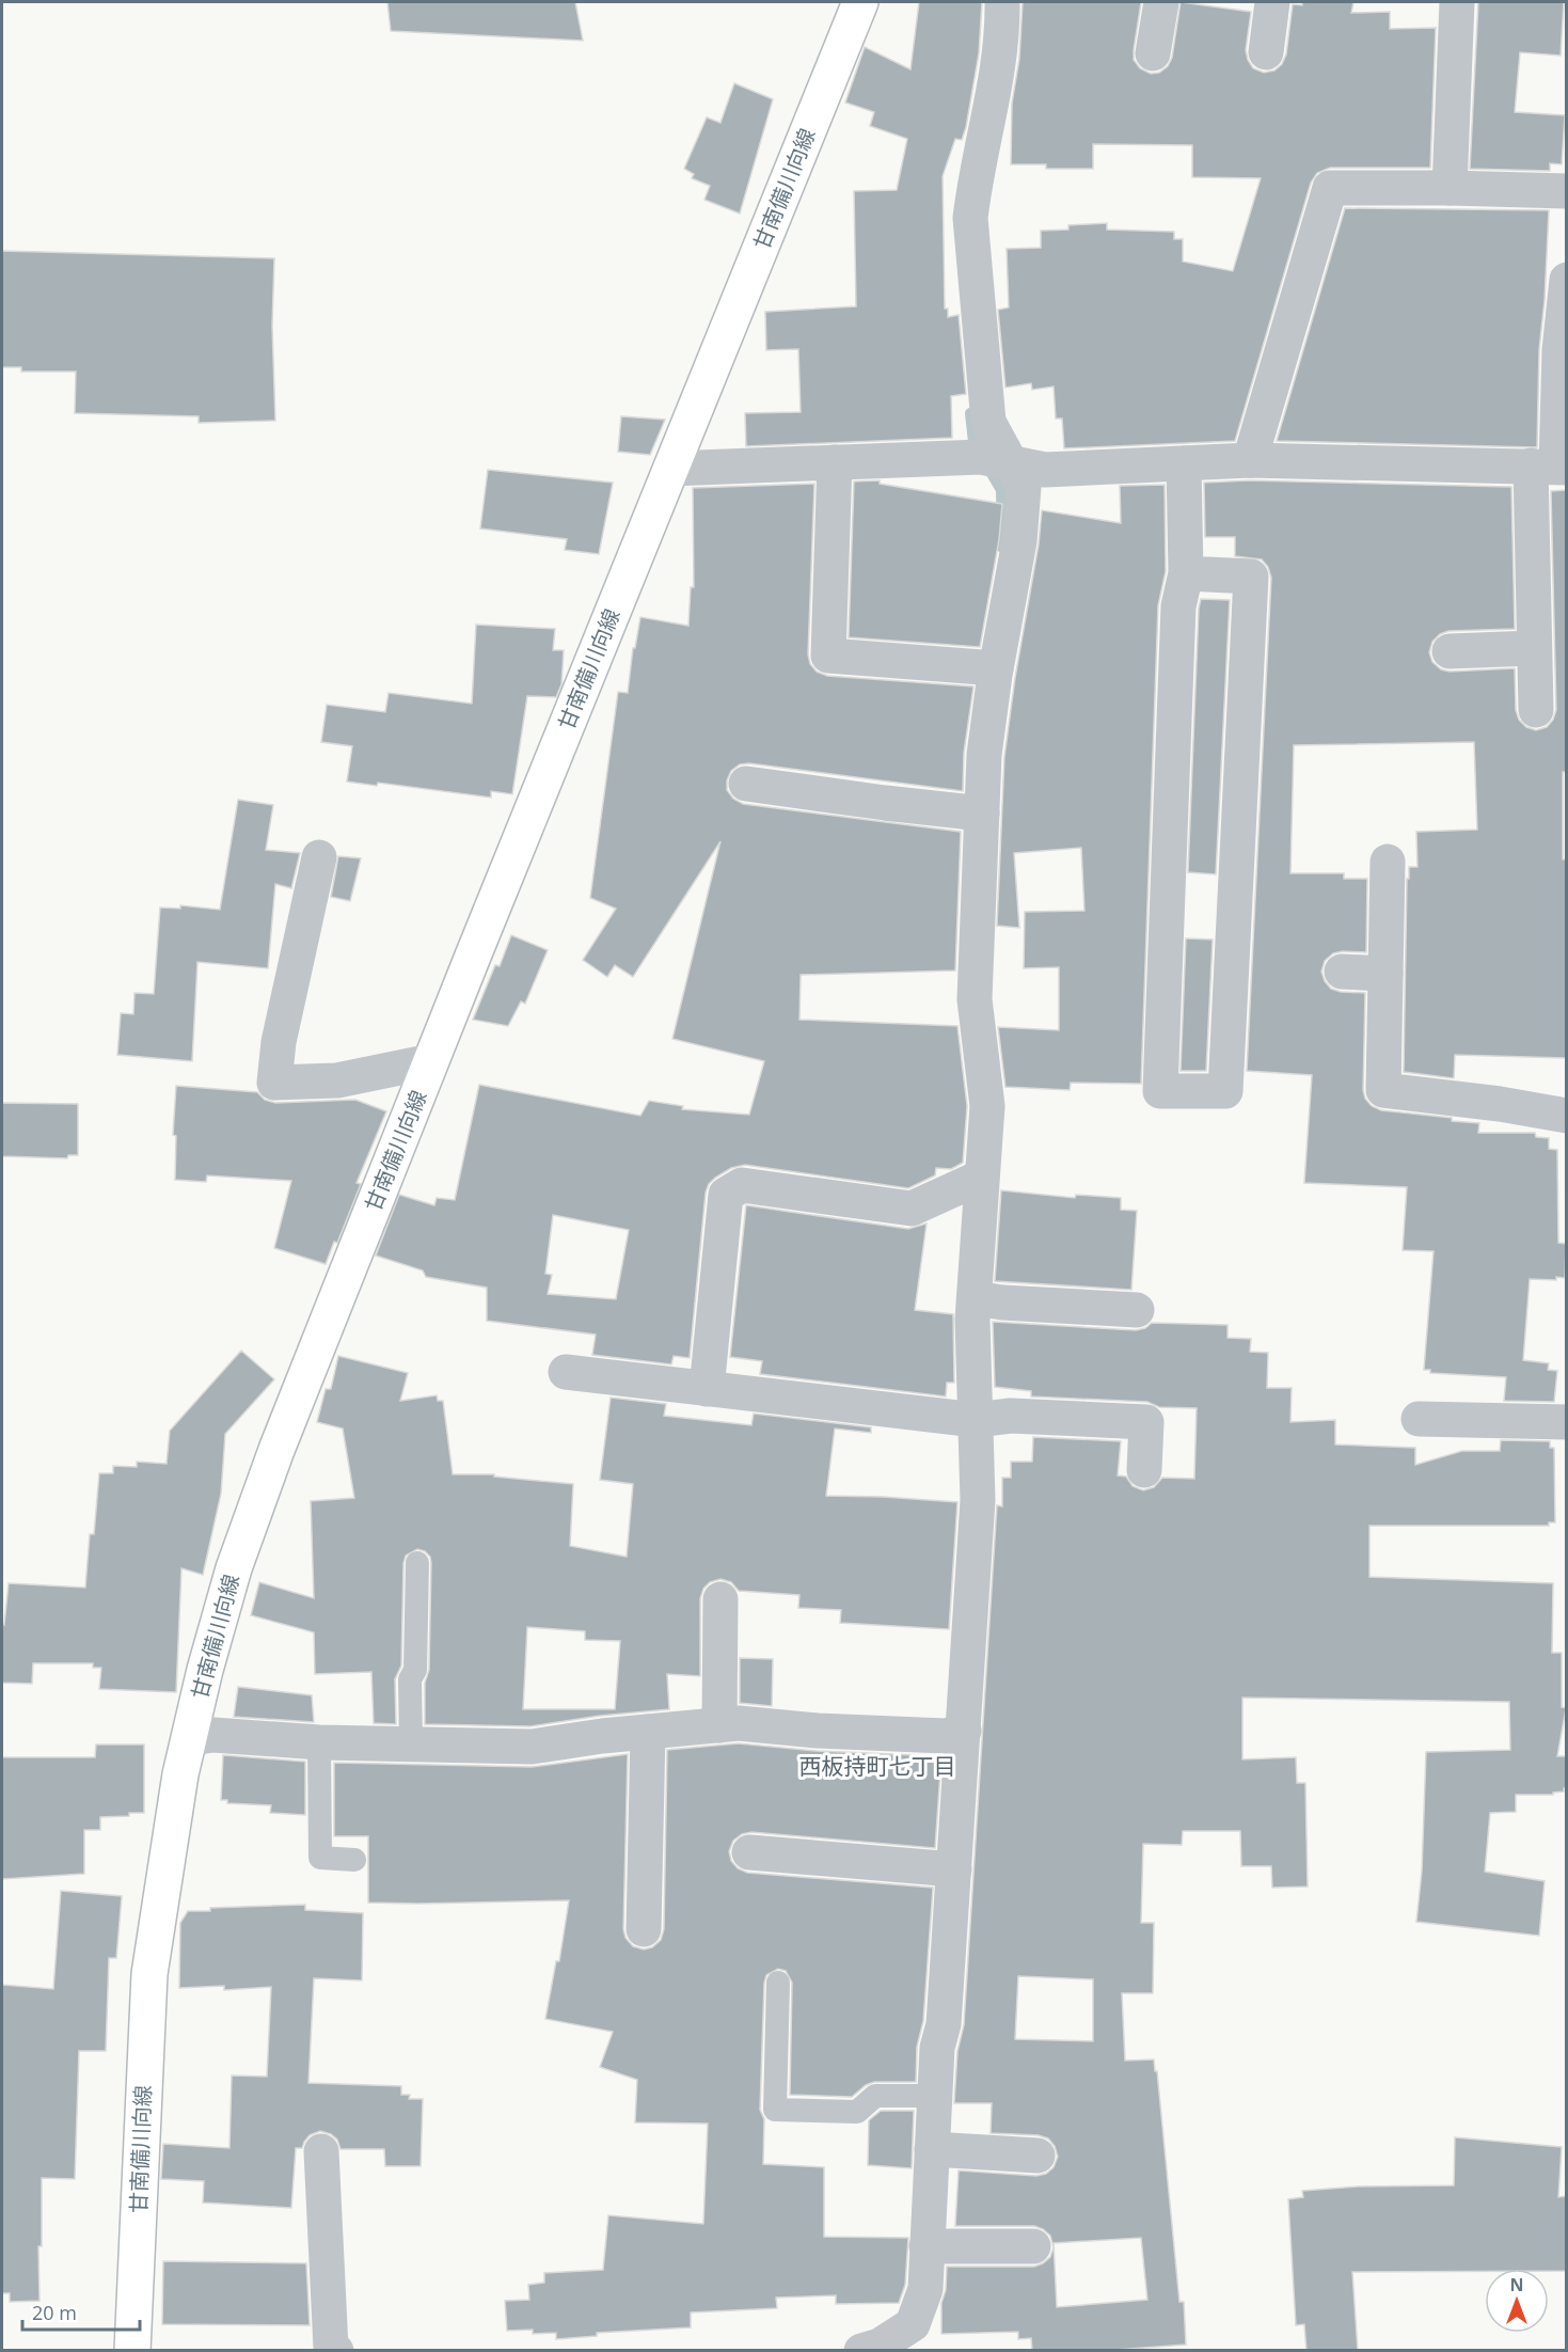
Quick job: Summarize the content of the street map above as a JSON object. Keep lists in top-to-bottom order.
{
  "streets": {
    "main road": ["甘南備川向線"]
  },
  "districts": ["西板持町七丁目"],
  "scale_bar": "20 m",
  "north": "top"
}
